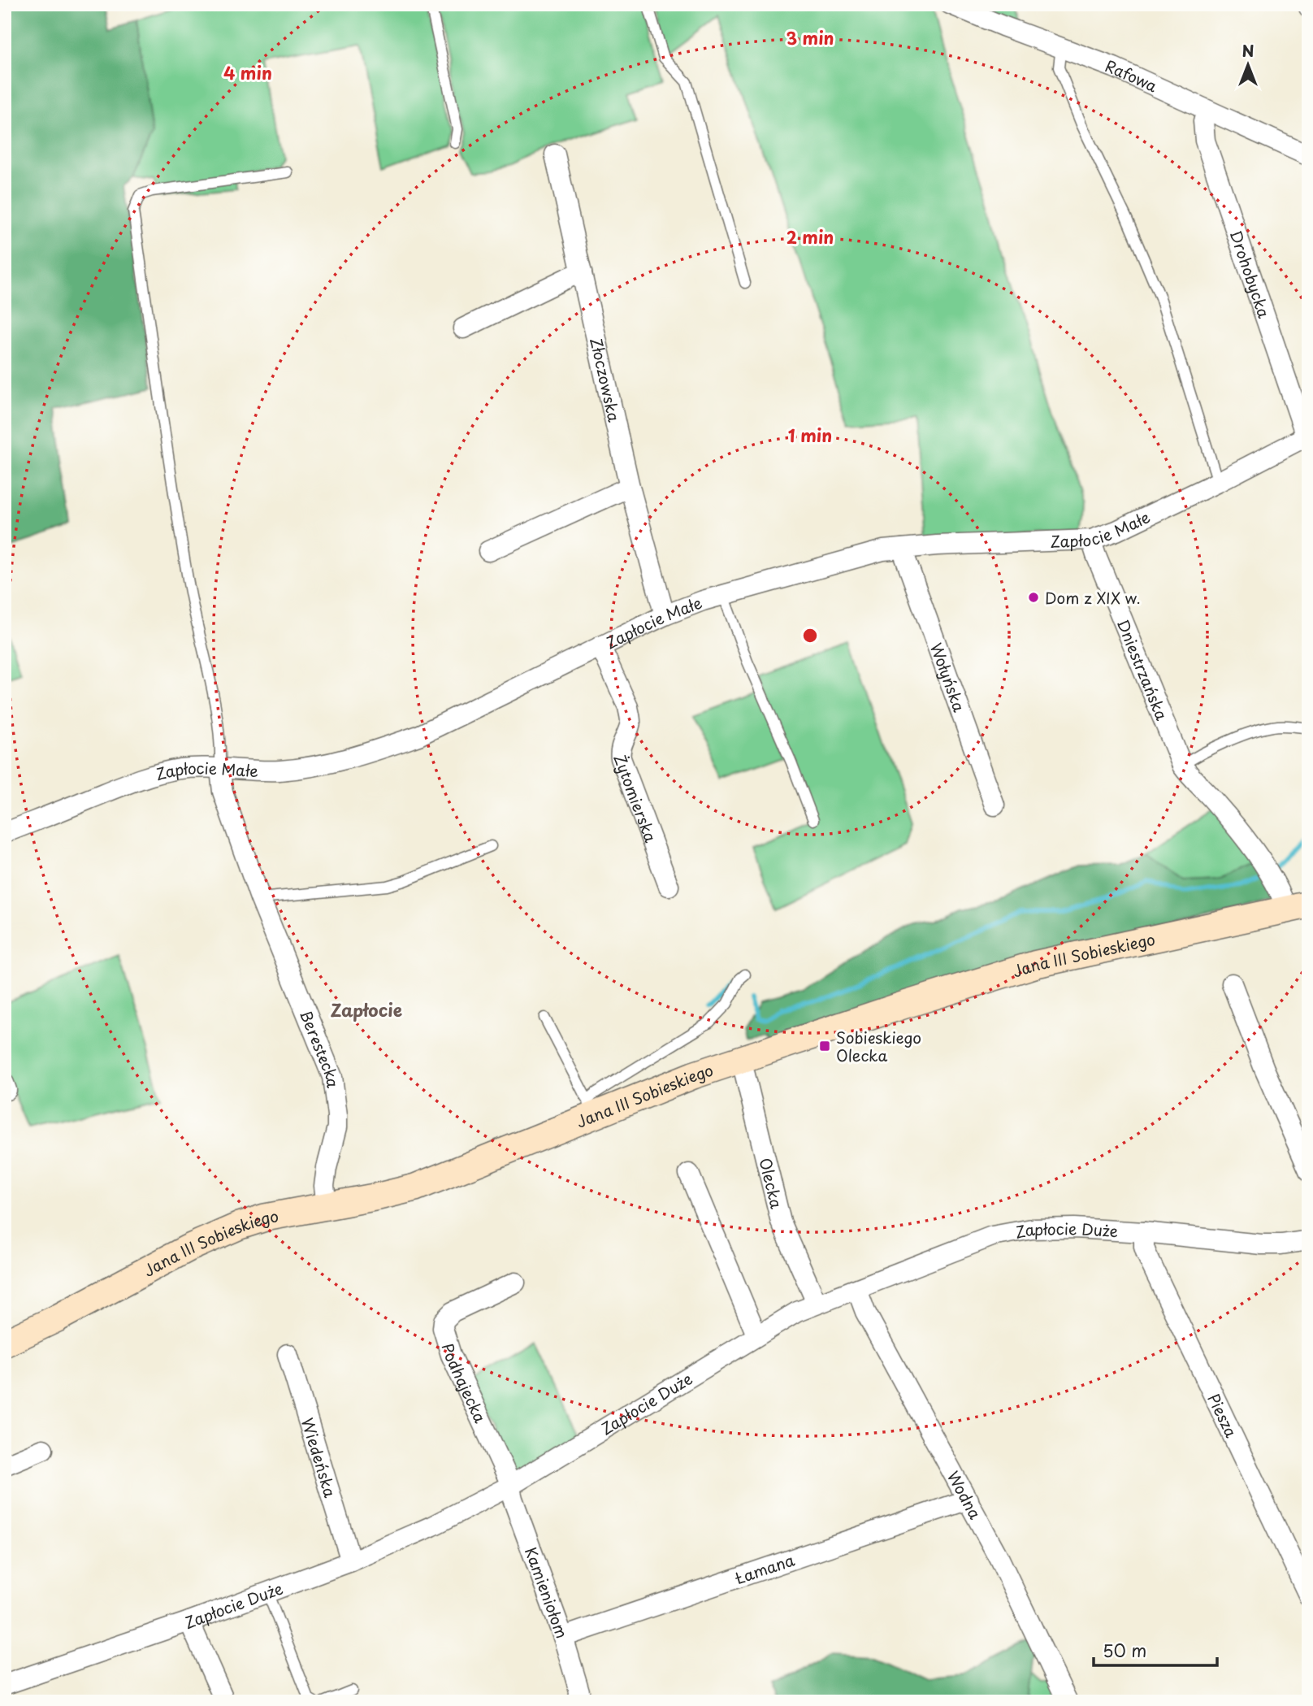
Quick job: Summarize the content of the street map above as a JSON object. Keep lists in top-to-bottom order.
{
  "streets": {
    "street": [
      "Rafowa",
      "Drohobycka",
      "Złoczowska",
      "Zapłocie Małe",
      "Dniestrzańska",
      "Wołyńska",
      "Żytomierska",
      "Jana III Sobieskiego",
      "Berestecka",
      "Olecka",
      "Zapłocie Duże",
      "Podhajecka",
      "Piesza",
      "Wiedeńska",
      "Wodna",
      "Łamana",
      "Kamieniołom"
    ]
  },
  "crossings": [
    ["Rafowa", "Drohobycka"],
    ["Drohobycka", "Zapłocie Małe"],
    ["Złoczowska", "Zapłocie Małe"],
    ["Zapłocie Małe", "Dniestrzańska"],
    ["Zapłocie Małe", "Wołyńska"],
    ["Zapłocie Małe", "Żytomierska"],
    ["Zapłocie Małe", "Berestecka"],
    ["Dniestrzańska", "Jana III Sobieskiego"],
    ["Jana III Sobieskiego", "Berestecka"],
    ["Jana III Sobieskiego", "Olecka"],
    ["Olecka", "Zapłocie Duże"],
    ["Zapłocie Duże", "Podhajecka"],
    ["Zapłocie Duże", "Piesza"],
    ["Zapłocie Duże", "Wiedeńska"],
    ["Zapłocie Duże", "Wodna"],
    ["Zapłocie Duże", "Kamieniołom"],
    ["Podhajecka", "Kamieniołom"],
    ["Wodna", "Łamana"],
    ["Łamana", "Kamieniołom"]
  ],
  "districts": ["Zapłocie"],
  "places": {
    "other": ["Dom z XIX w."],
    "transit": ["Sobieskiego Olecka"]
  },
  "scale_bar": "50 m",
  "north": "top",
  "rings": [
    "3 min",
    "4 min",
    "2 min",
    "1 min"
  ]
}
